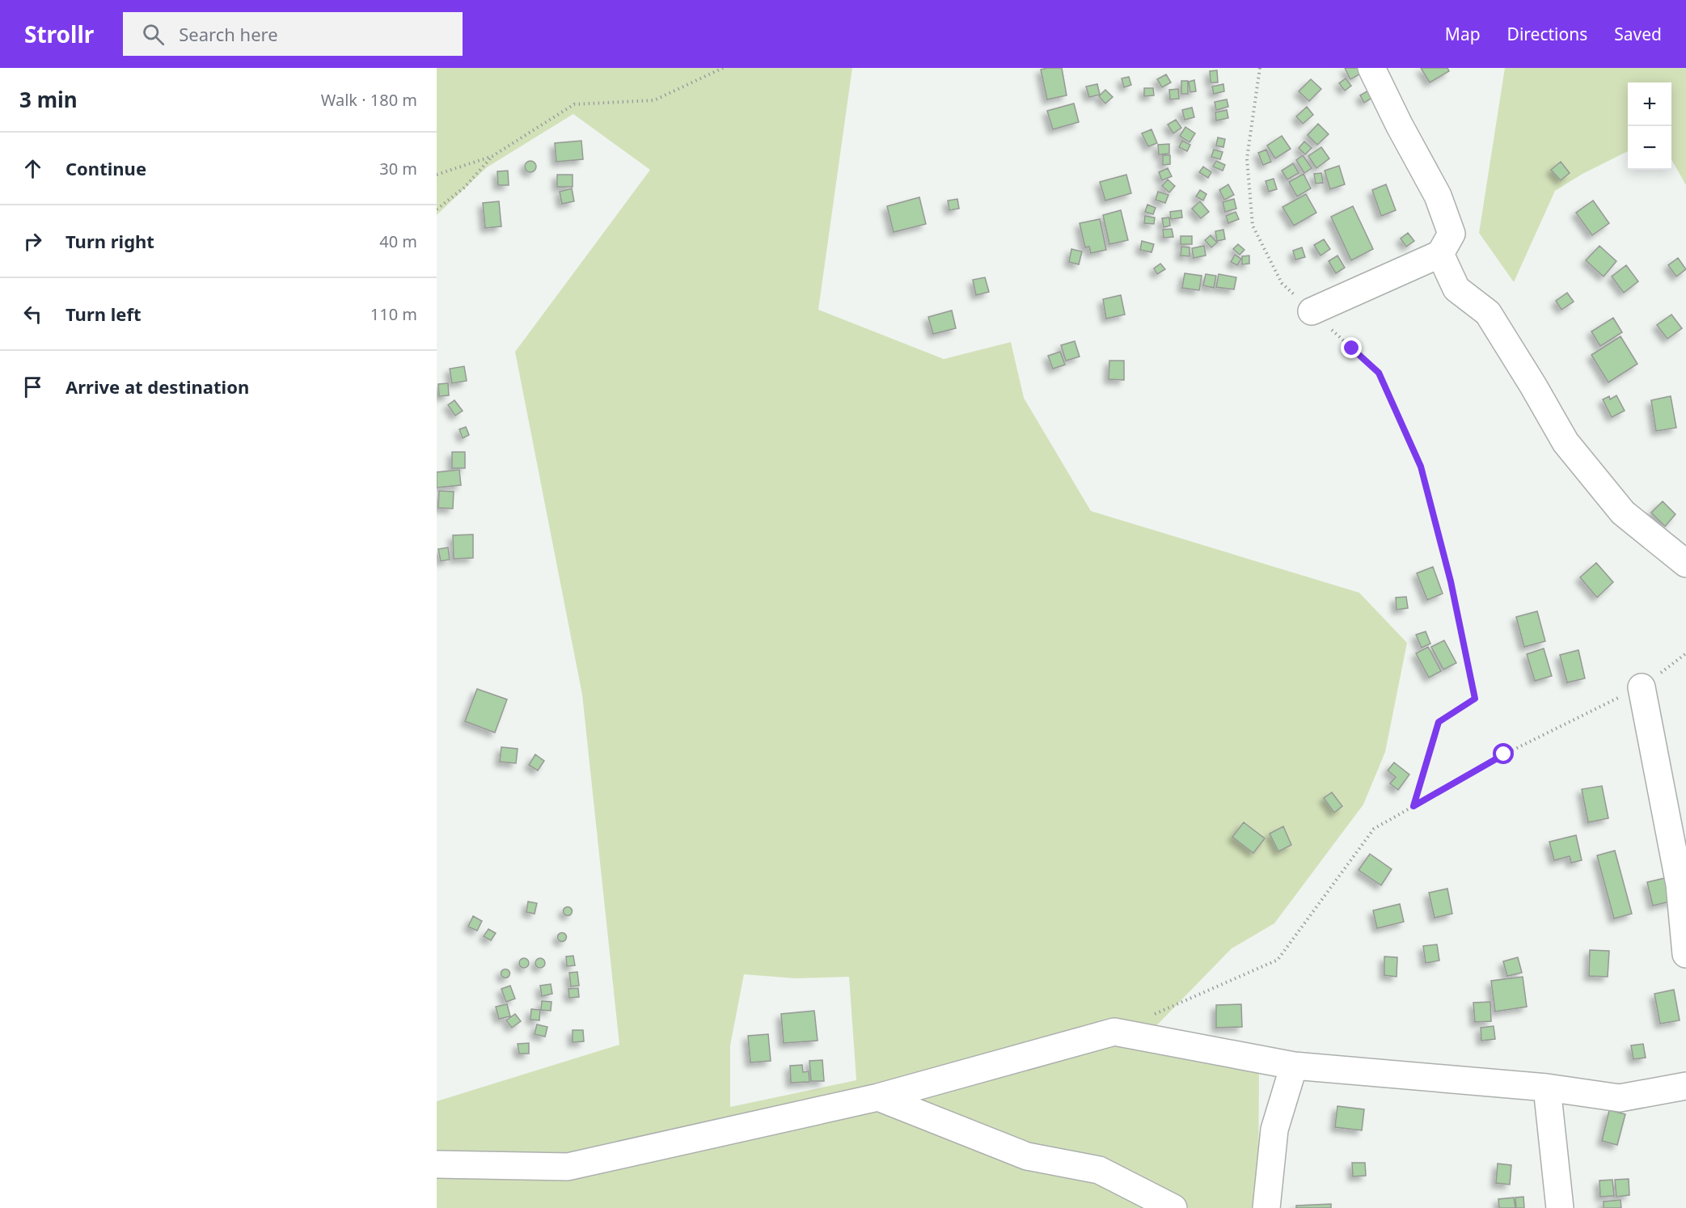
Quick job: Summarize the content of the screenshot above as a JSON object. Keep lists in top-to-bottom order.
{
  "page": {
    "header": "Strollr",
    "search": "Search here",
    "nav": ["Map", "Directions", "Saved"],
    "heading": ["3 min", "Walk · 180 m"],
    "map_buttons": ["+", "−"],
    "list": [
      ["Continue", "30 m"],
      ["Turn right", "40 m"],
      ["Turn left", "110 m"],
      "Arrive at destination"
    ]
  }
}
